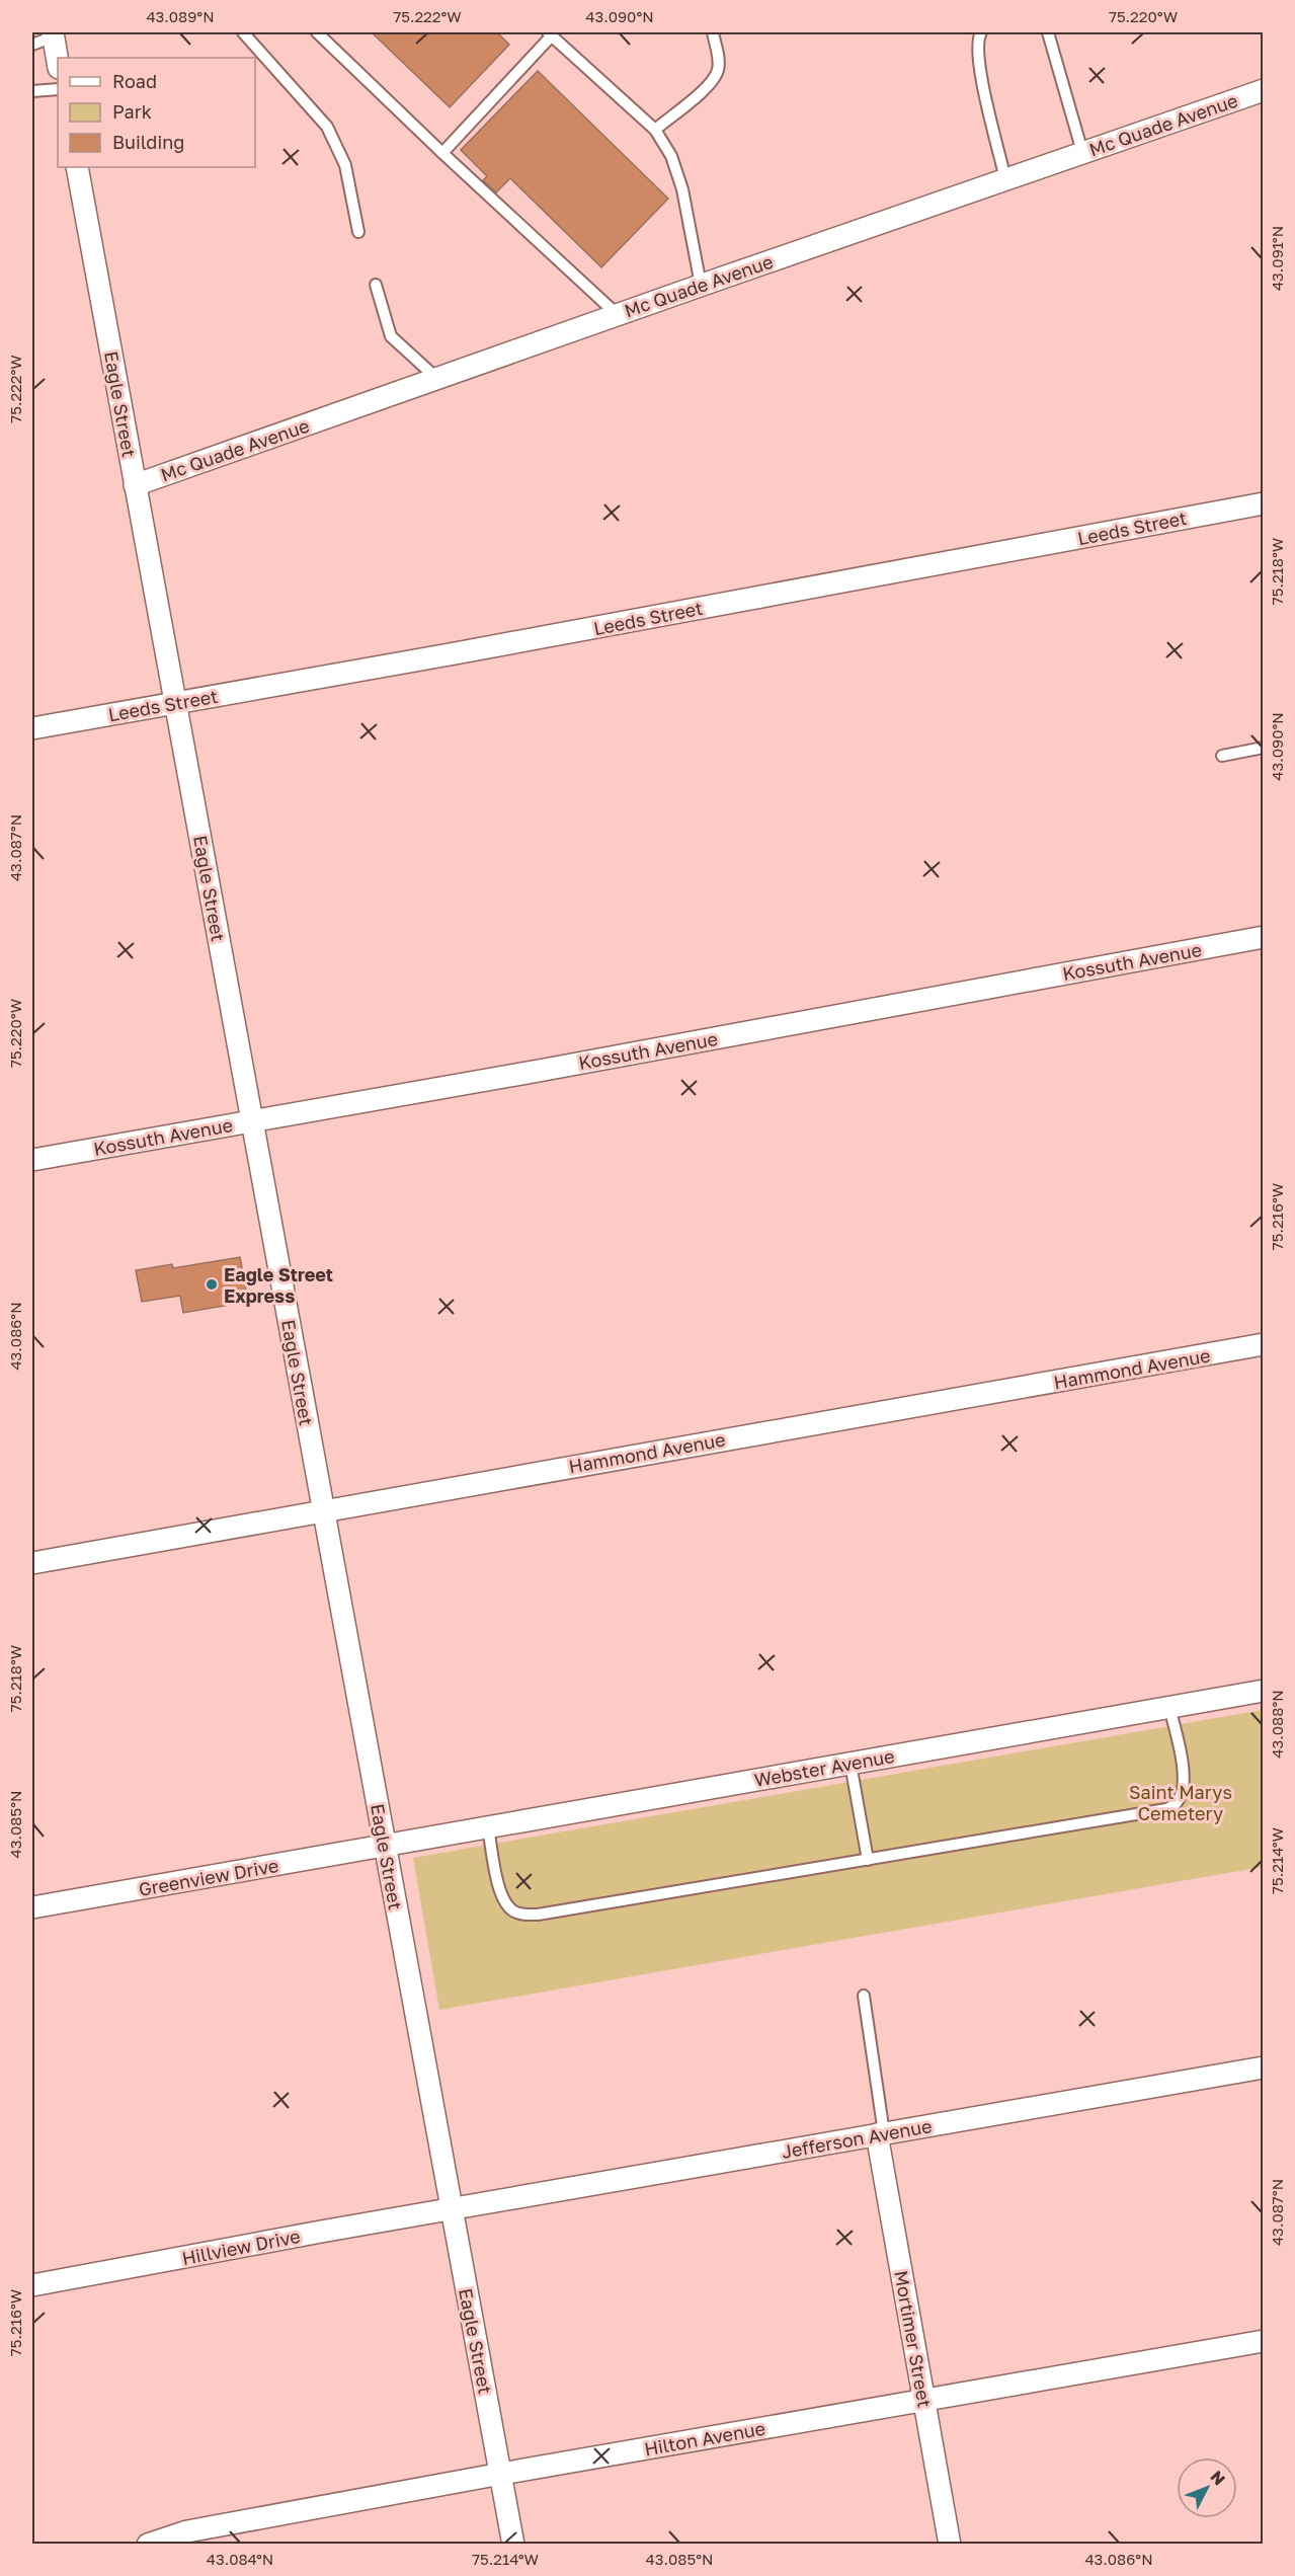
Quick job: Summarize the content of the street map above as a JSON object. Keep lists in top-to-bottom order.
{
  "streets": {
    "street": [
      "Mc Quade Avenue",
      "Eagle Street",
      "Leeds Street",
      "Kossuth Avenue",
      "Hammond Avenue",
      "Webster Avenue",
      "Greenview Drive",
      "Jefferson Avenue",
      "Hillview Drive",
      "Mortimer Street",
      "Hilton Avenue"
    ]
  },
  "crossings": [
    ["Mc Quade Avenue", "Eagle Street"],
    ["Eagle Street", "Leeds Street"],
    ["Eagle Street", "Kossuth Avenue"],
    ["Eagle Street", "Hammond Avenue"],
    ["Eagle Street", "Webster Avenue"],
    ["Eagle Street", "Greenview Drive"],
    ["Eagle Street", "Jefferson Avenue"],
    ["Eagle Street", "Hillview Drive"],
    ["Eagle Street", "Hilton Avenue"],
    ["Webster Avenue", "Greenview Drive"],
    ["Jefferson Avenue", "Hillview Drive"],
    ["Jefferson Avenue", "Mortimer Street"],
    ["Mortimer Street", "Hilton Avenue"]
  ],
  "parks": ["Saint Marys Cemetery"],
  "places": ["Eagle Street Express"],
  "legend": ["Road", "Park", "Building"],
  "north": "top right",
  "coordinates": [
    "43.089°N",
    "75.222°W",
    "43.090°N",
    "75.220°W",
    "43.091°N",
    "75.218°W",
    "43.087°N",
    "75.216°W",
    "43.086°N",
    "43.088°N",
    "43.085°N",
    "75.214°W",
    "43.084°N"
  ]
}
